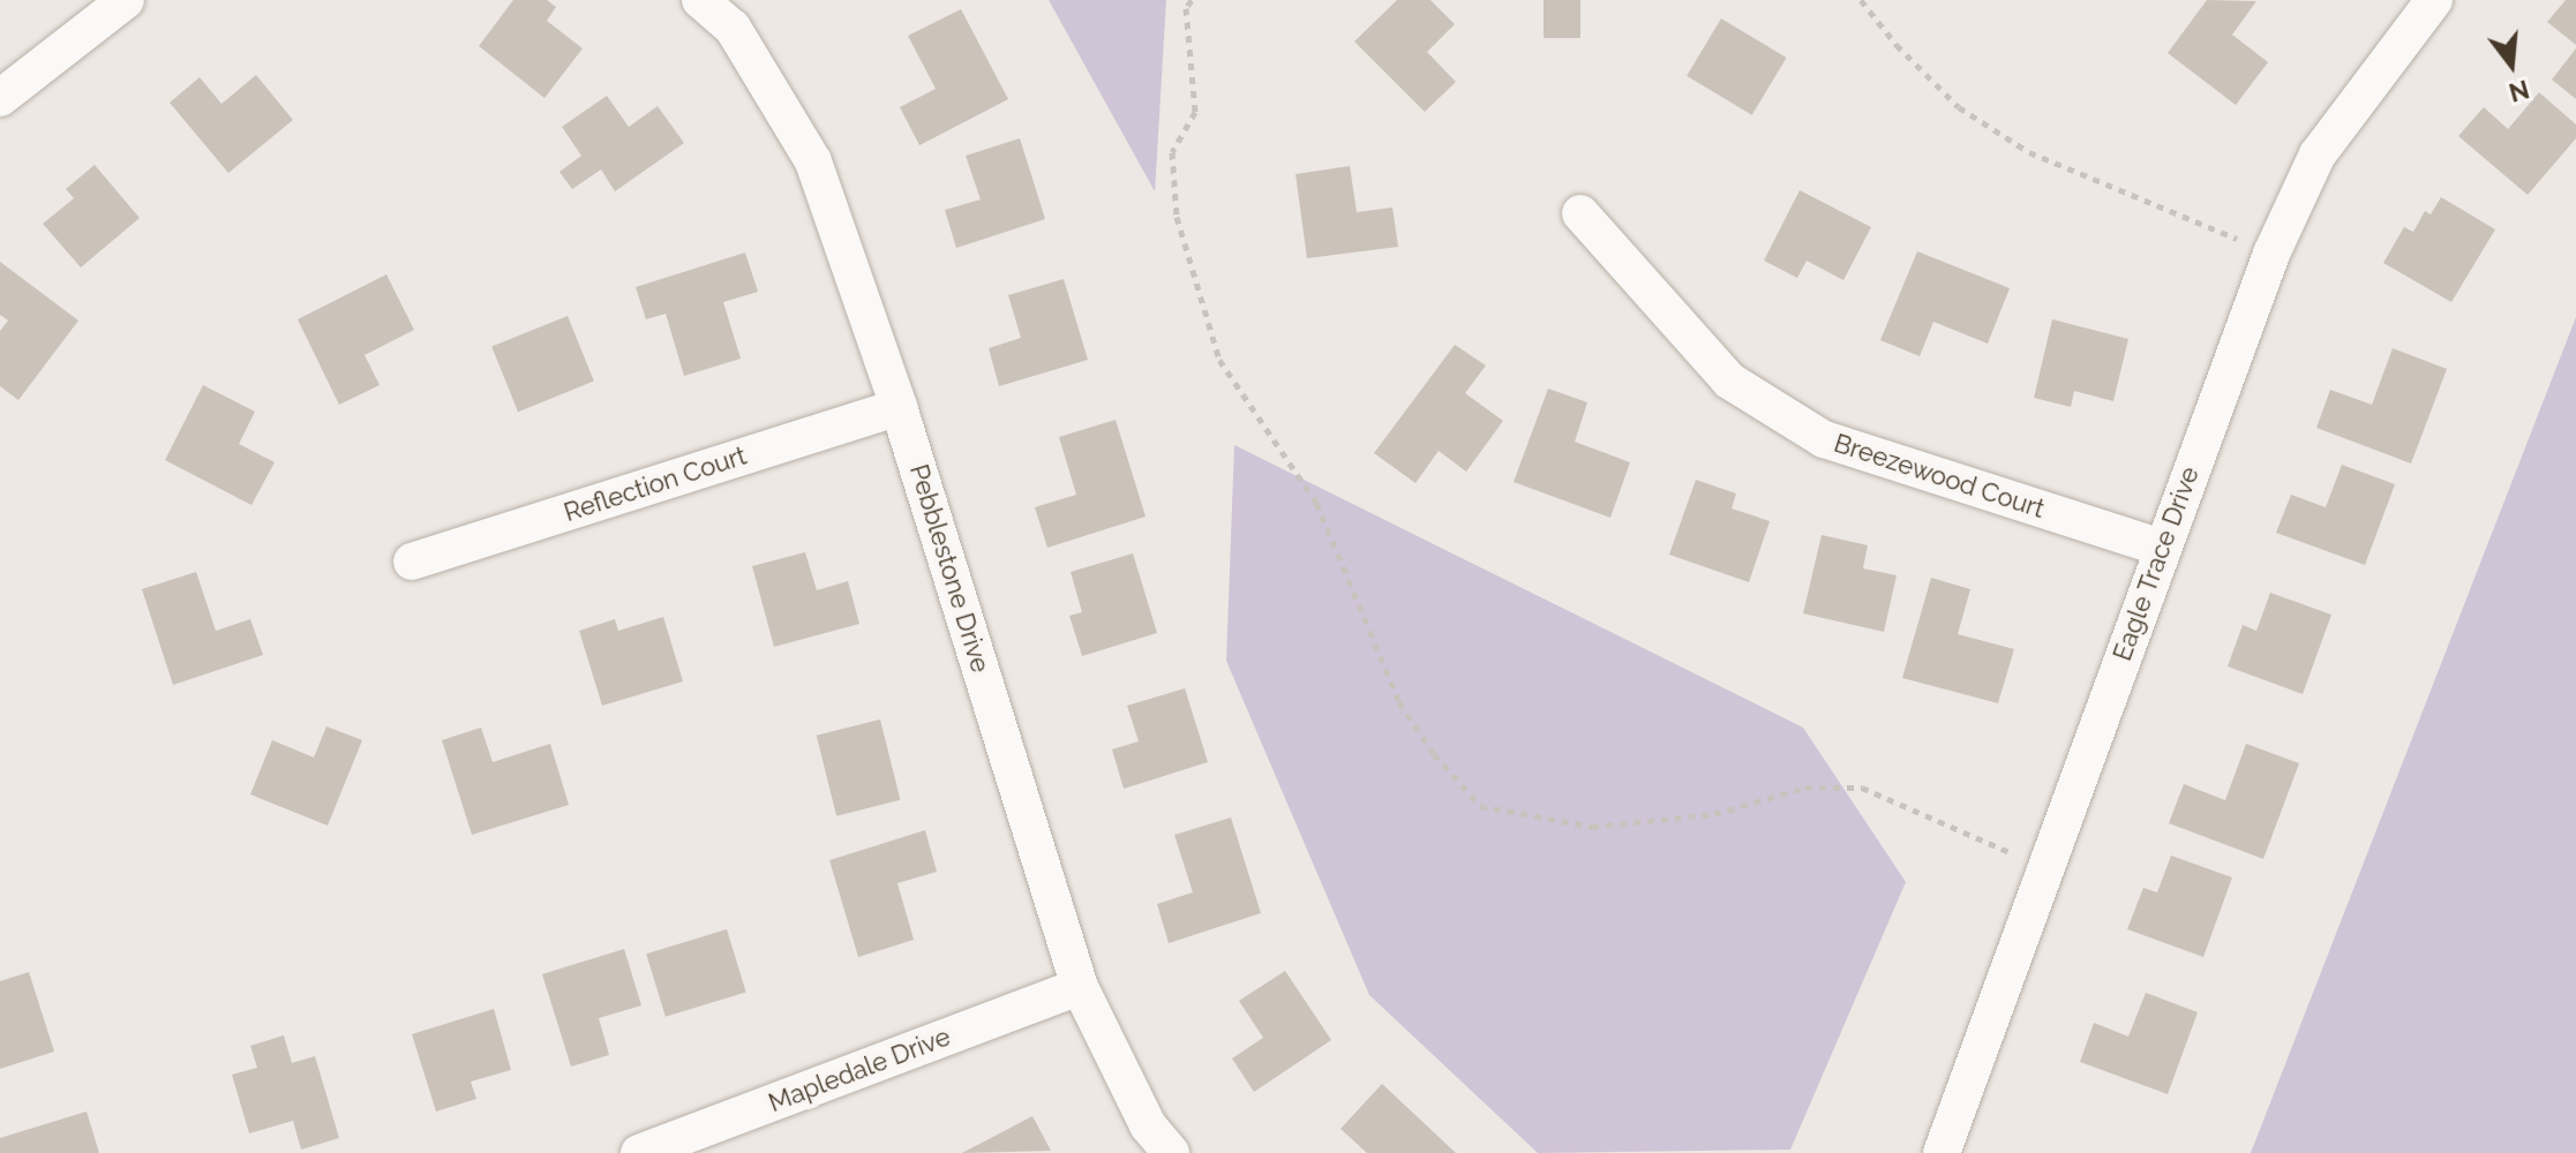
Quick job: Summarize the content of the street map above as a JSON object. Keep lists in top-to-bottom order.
{
  "streets": {
    "street": [
      "Breezewood Court",
      "Reflection Court",
      "Eagle Trace Drive",
      "Pebblestone Drive",
      "Mapledale Drive"
    ]
  },
  "crossings": [
    ["Breezewood Court", "Eagle Trace Drive"],
    ["Reflection Court", "Pebblestone Drive"],
    ["Pebblestone Drive", "Mapledale Drive"]
  ],
  "north": "bottom"
}
